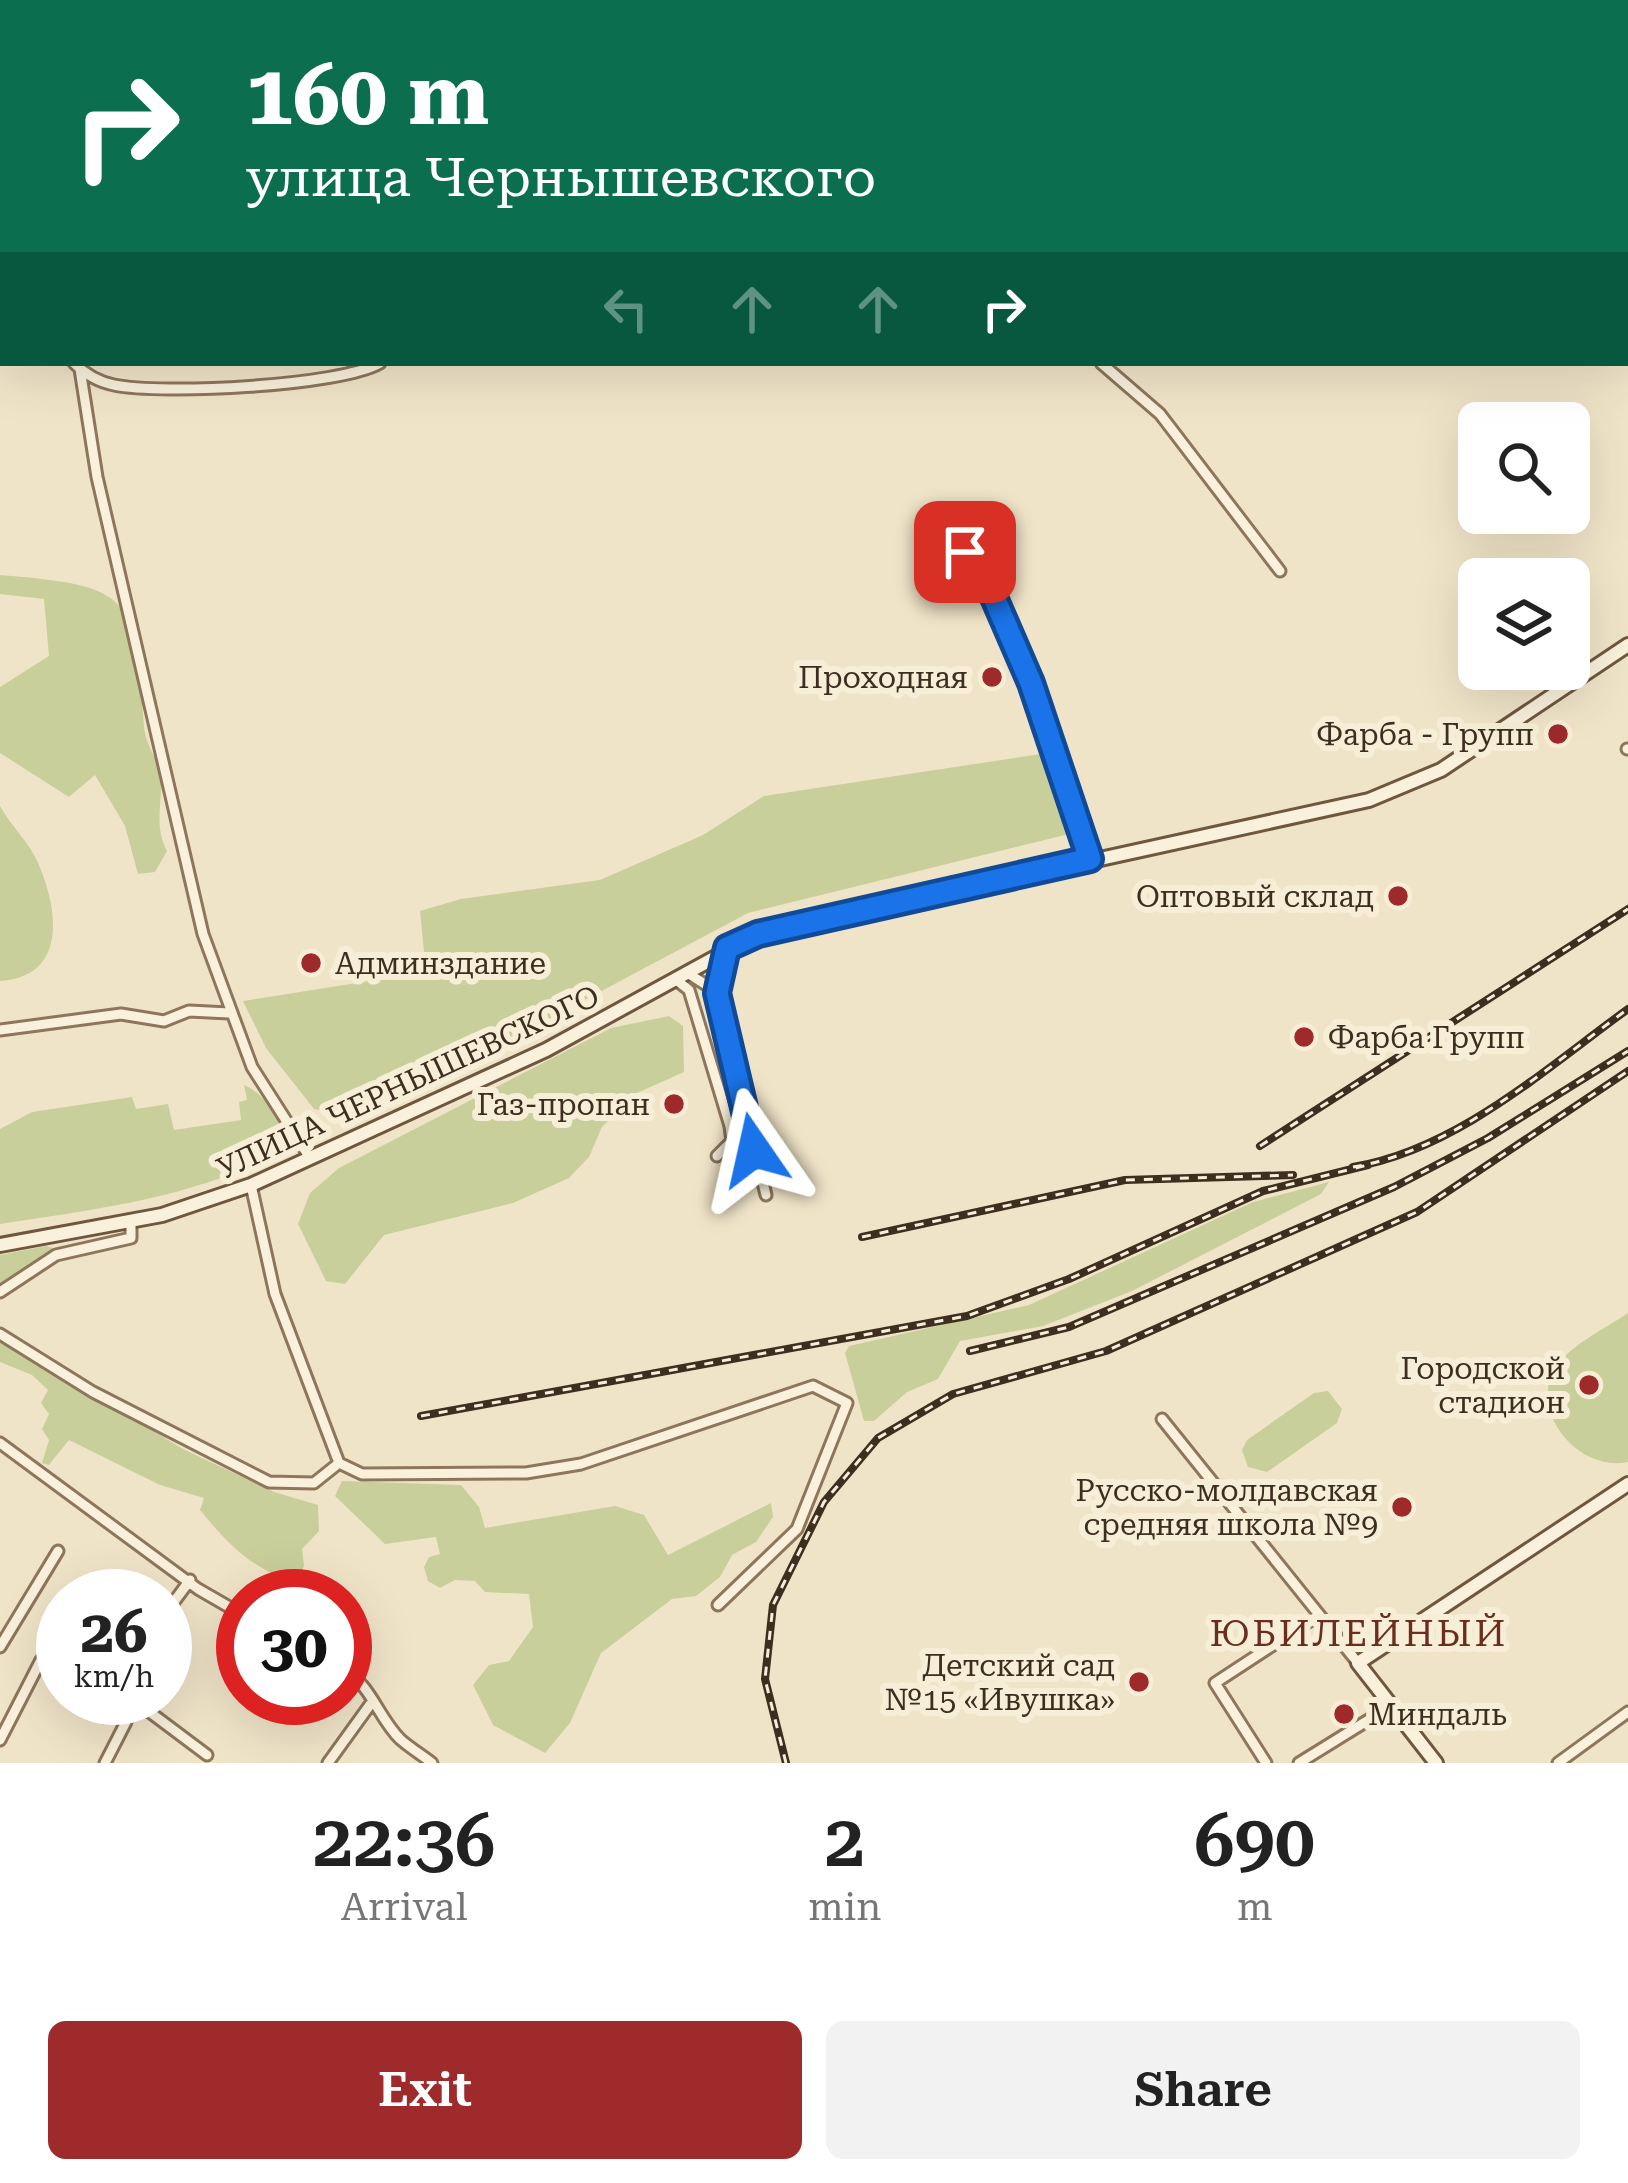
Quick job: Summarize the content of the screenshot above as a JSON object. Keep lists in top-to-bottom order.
{
  "streets": {
    "main road": ["УЛИЦА ЧЕРНЫШЕВСКОГО"]
  },
  "districts": ["ЮБИЛЕЙНЫЙ"],
  "places": [
    "Проходная",
    "Фарба - Групп",
    "Оптовый склад",
    "Админздание",
    "Фарба Групп",
    "Газ-пропан",
    "Городской стадион",
    "Русско-молдавская средняя школа №9",
    "Детский сад №15 «Ивушка»",
    "Миндаль"
  ],
  "page": {
    "turn": ["160 m", "улица Чернышевского"],
    "speed": "26 km/h",
    "limit": "30",
    "eta": [
      "22:36",
      "Arrival",
      "2",
      "min",
      "690",
      "m"
    ],
    "buttons": ["Exit", "Share"]
  }
}
